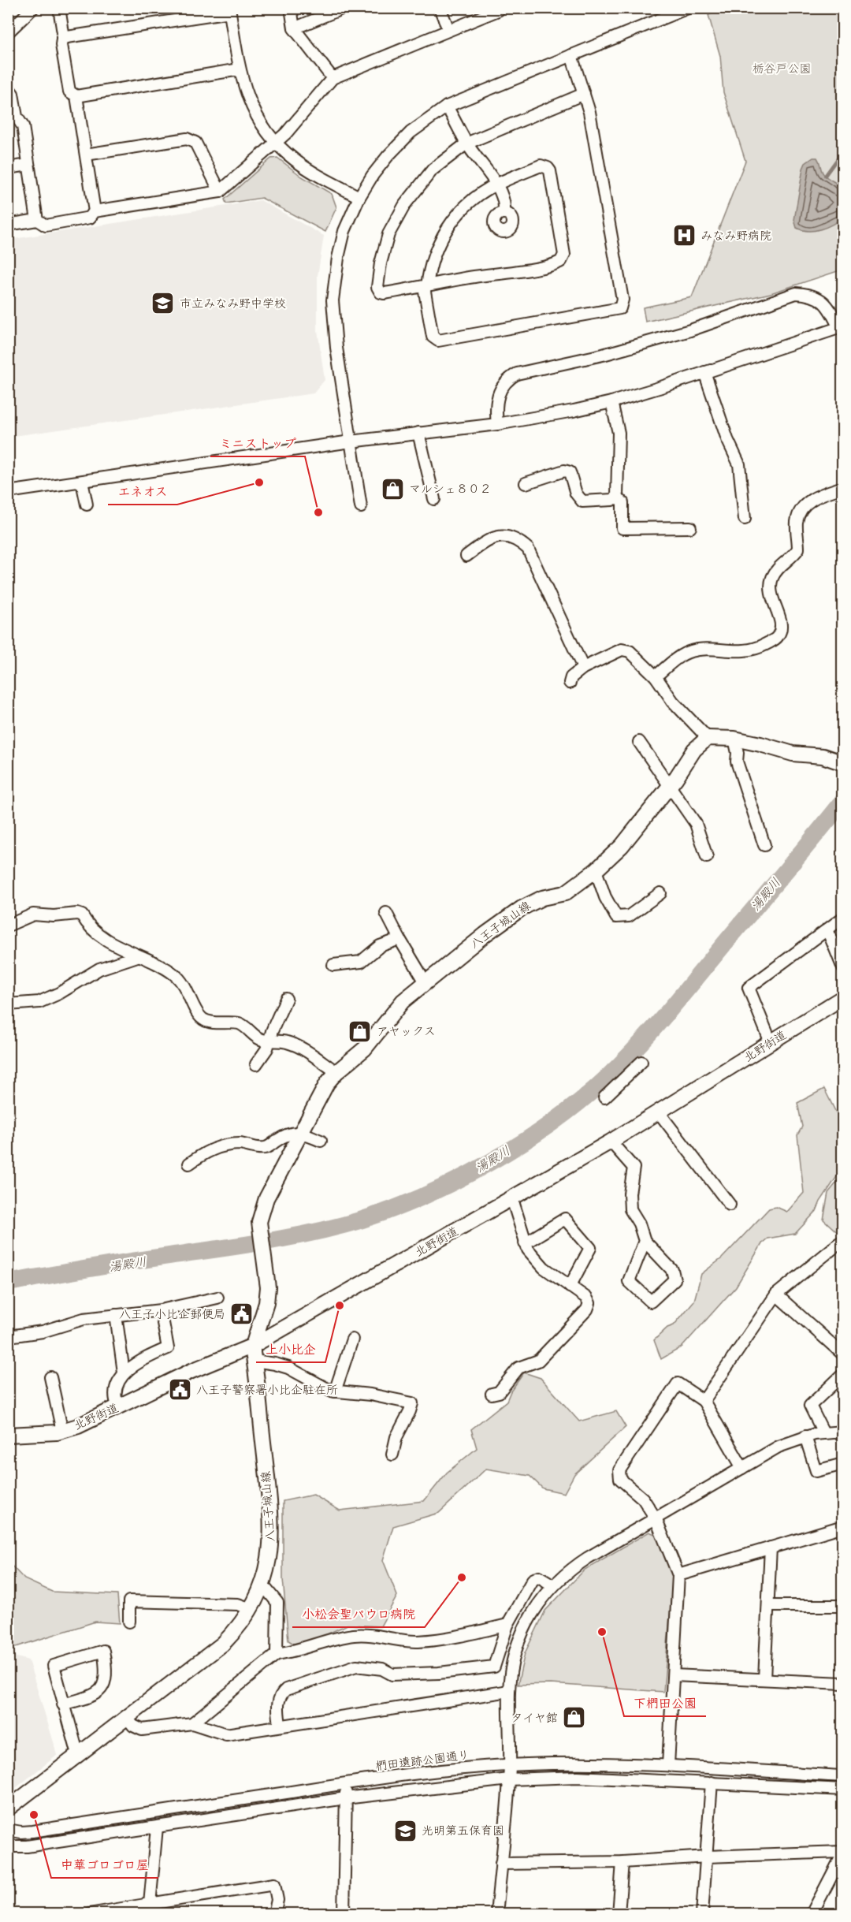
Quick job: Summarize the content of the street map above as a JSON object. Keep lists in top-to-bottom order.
{
  "streets": {
    "main road": ["八王子城山線", "北野街道"],
    "street": ["椚田遺跡公園通り"]
  },
  "crossings": [
    ["八王子城山線", "北野街道"]
  ],
  "water": ["湯殿川"],
  "parks": ["栃谷戸公園"],
  "places": {
    "hospital": ["みなみ野病院"],
    "school or university": ["市立みなみ野中学校", "光明第五保育園"],
    "other": [
      "エネオス",
      "ミニストップ",
      "上小比企",
      "小松会聖パウロ病院",
      "下椚田公園",
      "中華ゴロゴロ屋"
    ],
    "shop": ["マルシェ８０２", "アヤックス", "タイヤ館"],
    "public building": ["八王子小比企郵便局", "八王子警察署小比企駐在所"]
  }
}
